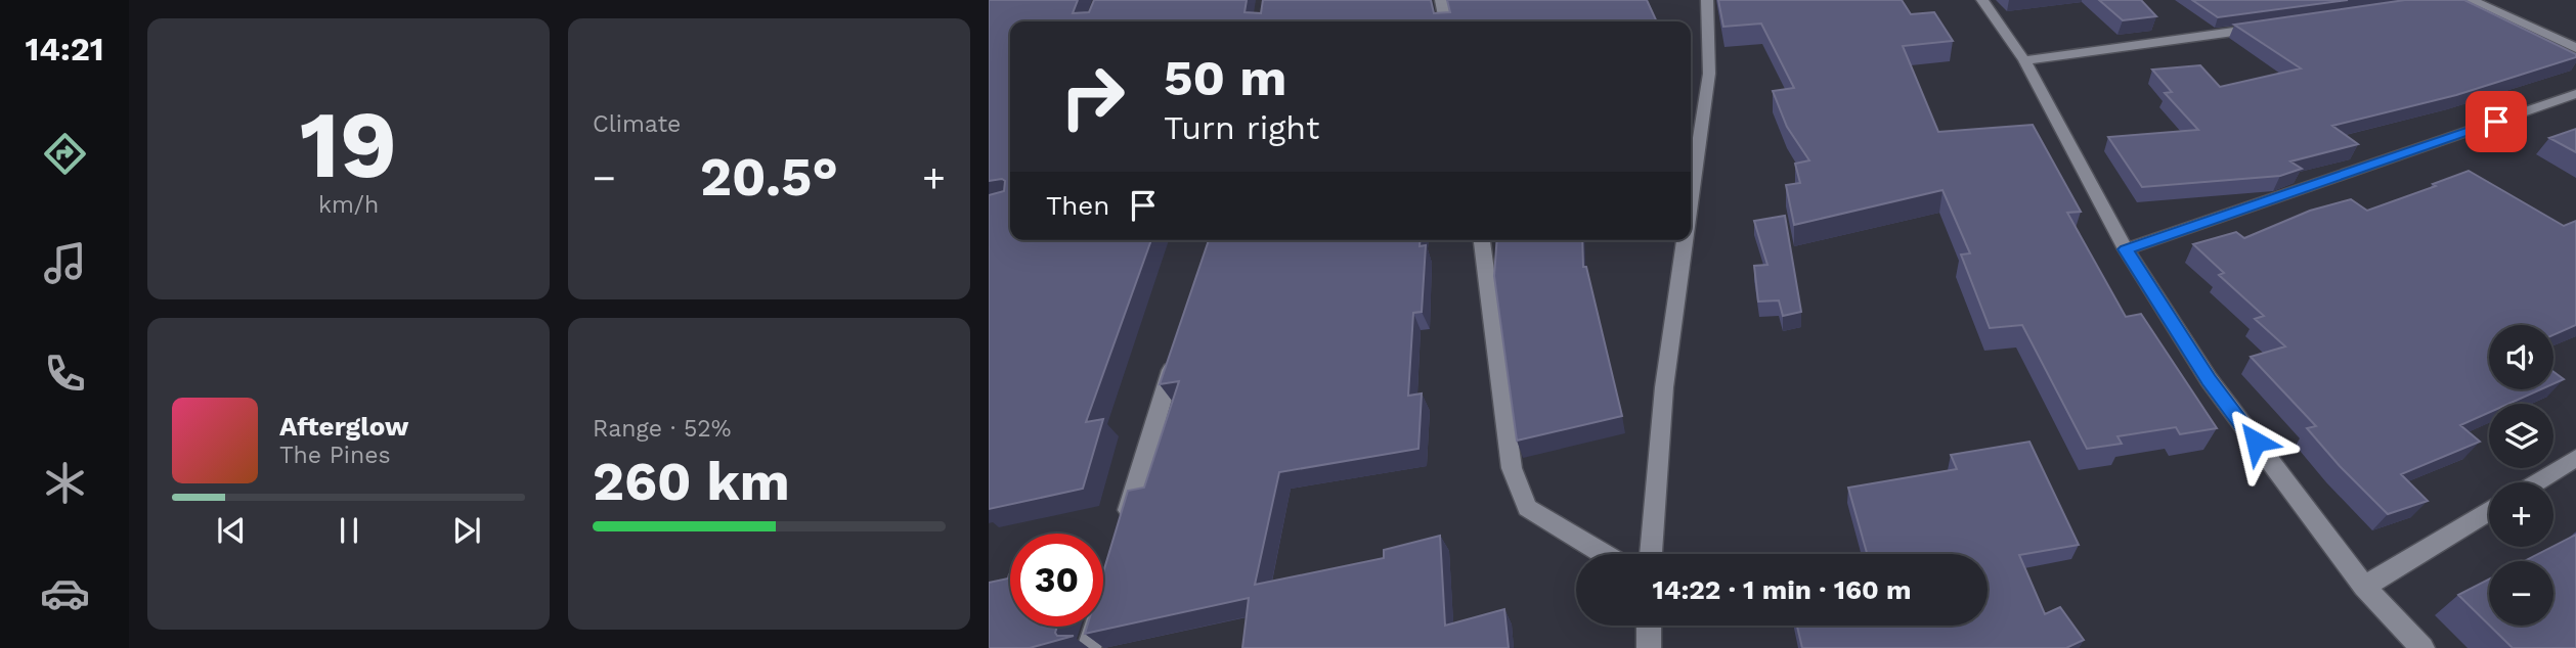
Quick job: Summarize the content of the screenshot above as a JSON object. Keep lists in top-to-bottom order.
{
  "page": {
    "tabs": "14:21",
    "tile": [
      ["19", "km/h"],
      "Climate",
      ["Range · 52%", "260 km"]
    ],
    "turn": ["50 m", "Turn right"],
    "heat": ["−", "20.5°", "+"],
    "then": "Then",
    "map_buttons": ["+", "−"],
    "song": ["Afterglow", "The Pines"],
    "limit": "30",
    "trip": "14:22 · 1 min · 160 m"
  }
}
